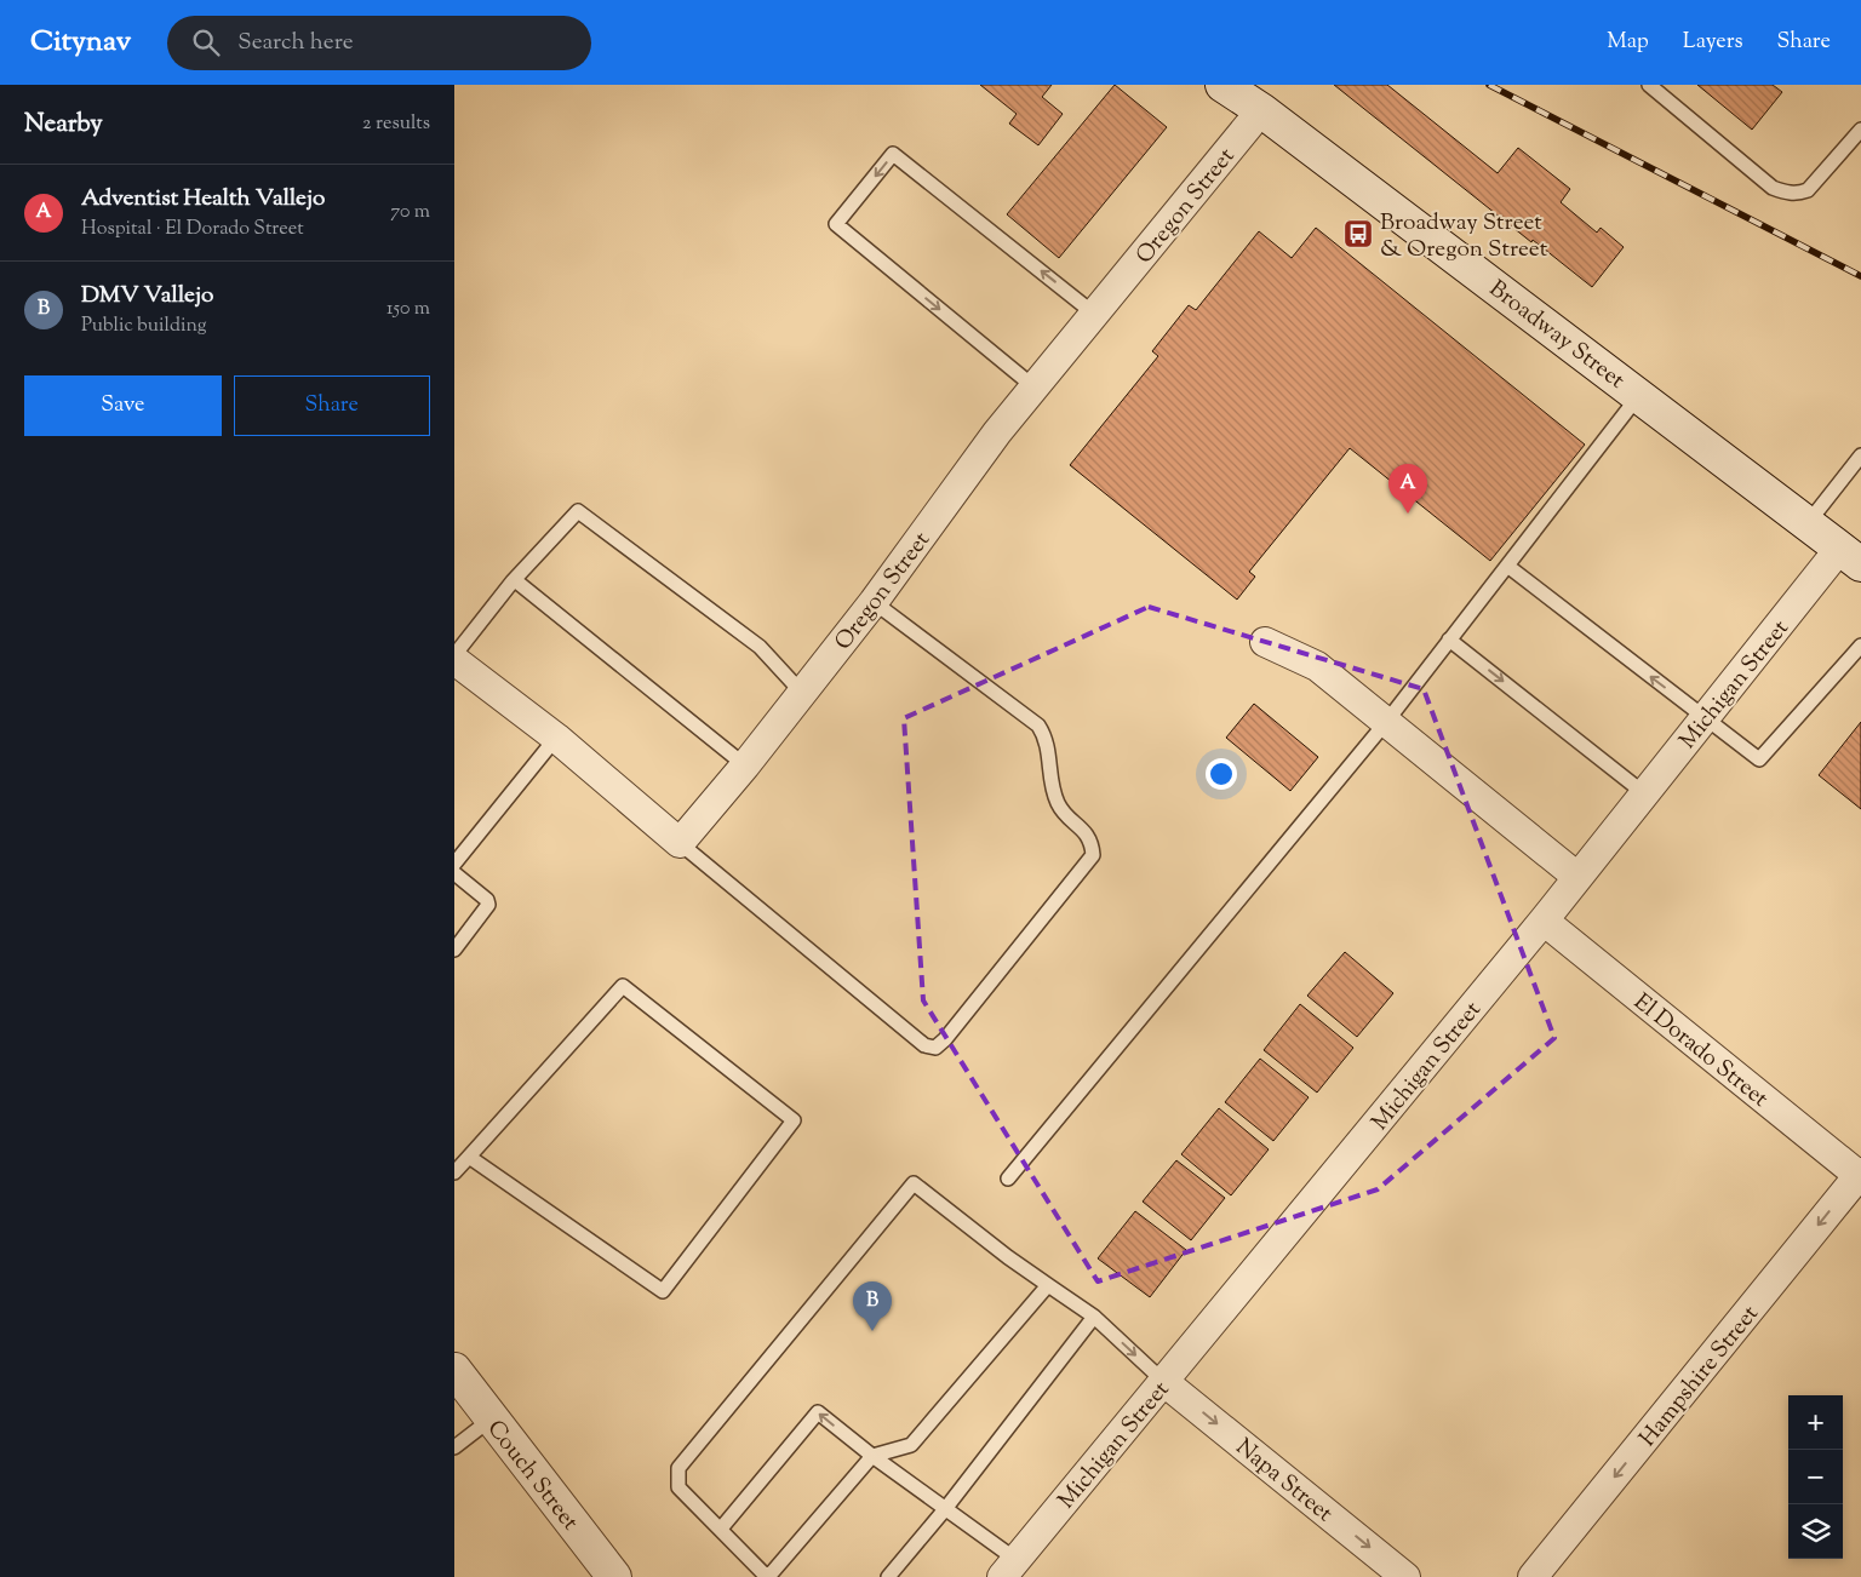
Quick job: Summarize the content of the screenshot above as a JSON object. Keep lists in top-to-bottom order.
{
  "streets": {
    "main road": ["Broadway Street", "Couch Street"],
    "street": [
      "Oregon Street",
      "Michigan Street",
      "El Dorado Street",
      "Hampshire Street",
      "Napa Street"
    ]
  },
  "crossings": [
    ["Oregon Street", "Broadway Street"],
    ["Broadway Street", "Michigan Street"],
    ["Michigan Street", "El Dorado Street"],
    ["Michigan Street", "Napa Street"],
    ["El Dorado Street", "Hampshire Street"]
  ],
  "one_way": ["Hampshire Street", "Napa Street"],
  "places": {
    "bus stop": ["Broadway Street & Oregon Street"]
  },
  "page": {
    "header": "Citynav",
    "search": "Search here",
    "nav": ["Map", "Layers", "Share"],
    "heading": ["Nearby", "2 results"],
    "list": [
      {
        "mark": "A",
        "name": "Adventist Health Vallejo",
        "note": "Hospital · El Dorado Street",
        "value": "70 m"
      },
      {
        "mark": "B",
        "name": "DMV Vallejo",
        "note": "Public building",
        "value": "150 m"
      }
    ],
    "buttons": ["Save", "Share"],
    "pins": ["A", "B"],
    "map_buttons": ["+", "−"]
  }
}
